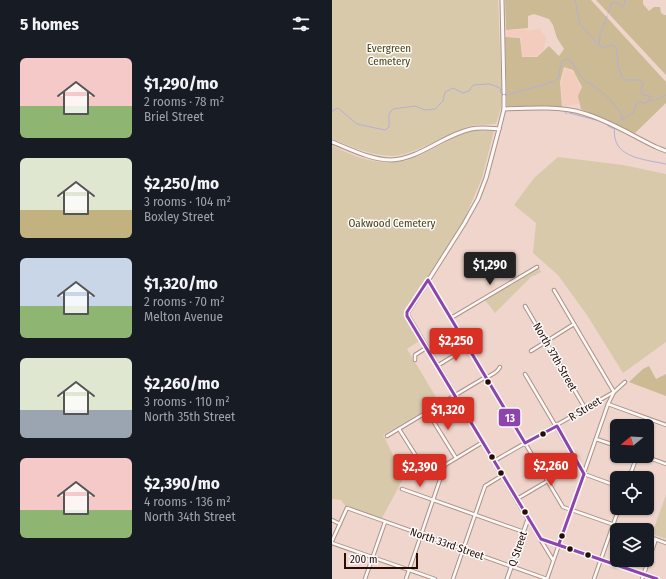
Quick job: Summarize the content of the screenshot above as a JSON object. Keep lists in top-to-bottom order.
{
  "streets": {
    "street": [
      "North 37th Street",
      "R Street",
      "North 33rd Street",
      "Q Street"
    ]
  },
  "crossings": [
    ["North 37th Street", "R Street"],
    ["North 33rd Street", "Q Street"]
  ],
  "parks": ["Evergreen Cemetery", "Oakwood Cemetery"],
  "lines": ["transit line 13"],
  "scale_bar": "200 m",
  "north": "left",
  "page": {
    "heading": "5 homes",
    "list": [
      {
        "name": "$1,290/mo",
        "note": "2 rooms · 78 m² · Briel Street"
      },
      {
        "name": "$2,250/mo",
        "note": "3 rooms · 104 m² · Boxley Street"
      },
      {
        "name": "$1,320/mo",
        "note": "2 rooms · 70 m² · Melton Avenue"
      },
      {
        "name": "$2,260/mo",
        "note": "3 rooms · 110 m² · North 35th Street"
      },
      {
        "name": "$2,390/mo",
        "note": "4 rooms · 136 m² · North 34th Street"
      }
    ],
    "price": [
      "$1,290",
      "$2,250",
      "$1,320",
      "$2,260",
      "$2,390"
    ],
    "scale": "200 m"
  }
}
